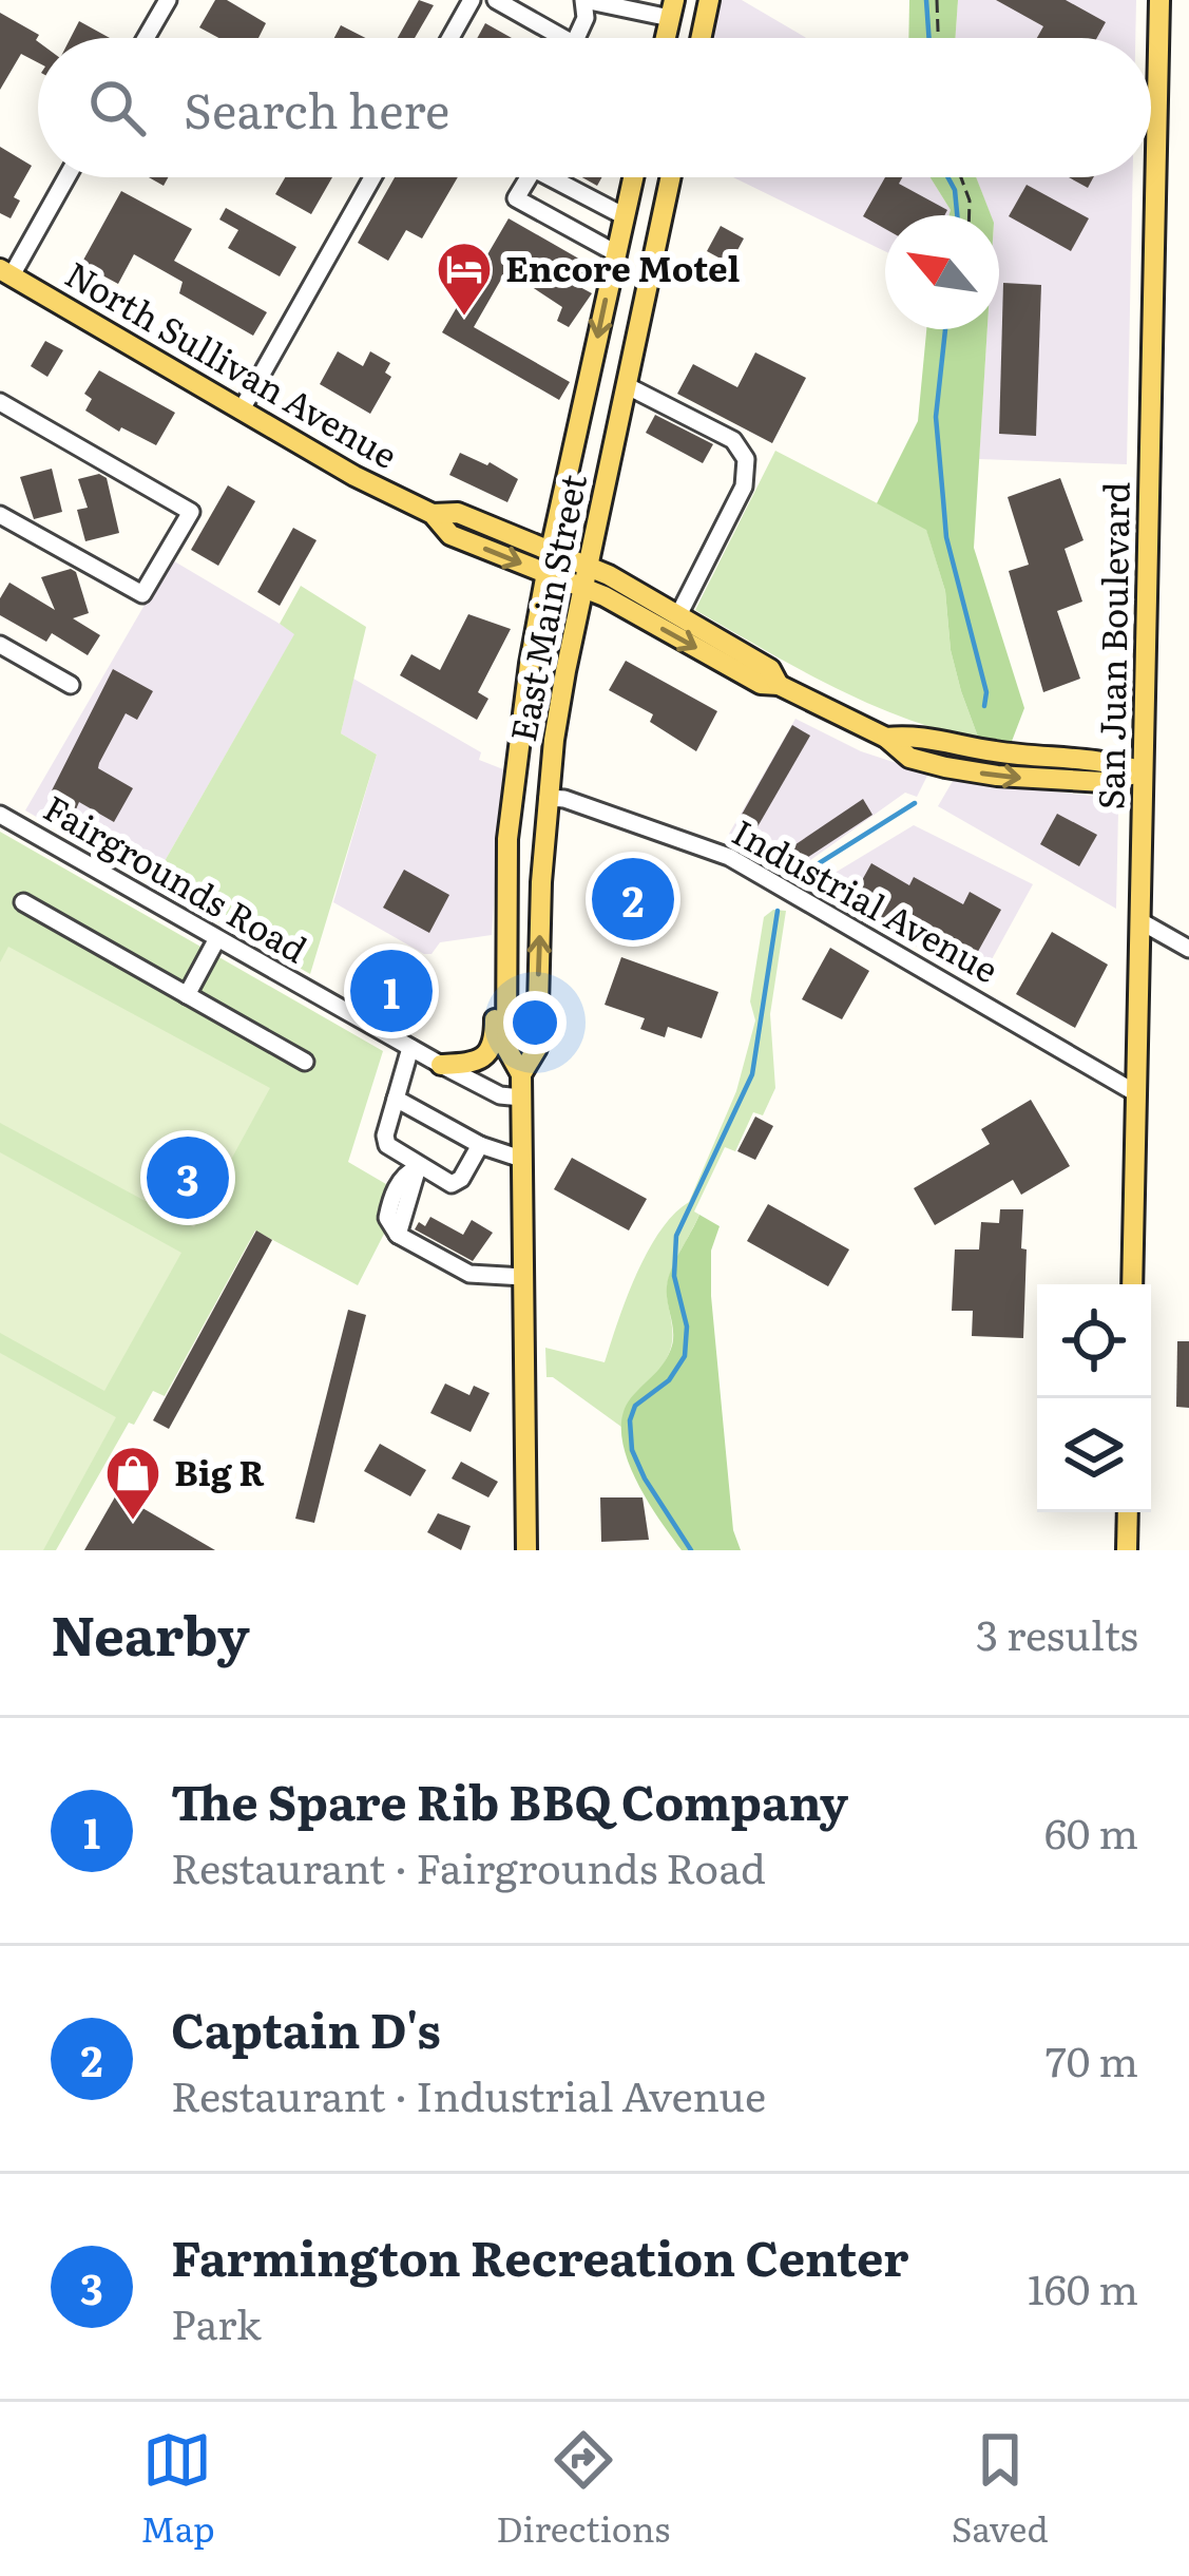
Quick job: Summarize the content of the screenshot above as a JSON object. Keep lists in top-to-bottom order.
{
  "streets": {
    "main road": ["North Sullivan Avenue", "East Main Street", "San Juan Boulevard"],
    "street": ["Fairgrounds Road", "Industrial Avenue"]
  },
  "crossings": [
    ["North Sullivan Avenue", "East Main Street"],
    ["North Sullivan Avenue", "San Juan Boulevard"],
    ["East Main Street", "Fairgrounds Road"],
    ["East Main Street", "Industrial Avenue"],
    ["San Juan Boulevard", "Industrial Avenue"]
  ],
  "places": {
    "hotel": ["Encore Motel"],
    "shop": ["Big R"]
  },
  "north": "top left",
  "page": {
    "search": "Search here",
    "pins": ["2", "1", "3"],
    "heading": ["Nearby", "3 results"],
    "list": [
      {
        "mark": "1",
        "name": "The Spare Rib BBQ Company",
        "note": "Restaurant · Fairgrounds Road",
        "value": "60 m"
      },
      {
        "mark": "2",
        "name": "Captain D's",
        "note": "Restaurant · Industrial Avenue",
        "value": "70 m"
      },
      {
        "mark": "3",
        "name": "Farmington Recreation Center",
        "note": "Park",
        "value": "160 m"
      }
    ],
    "nav": ["Map", "Directions", "Saved"]
  }
}
